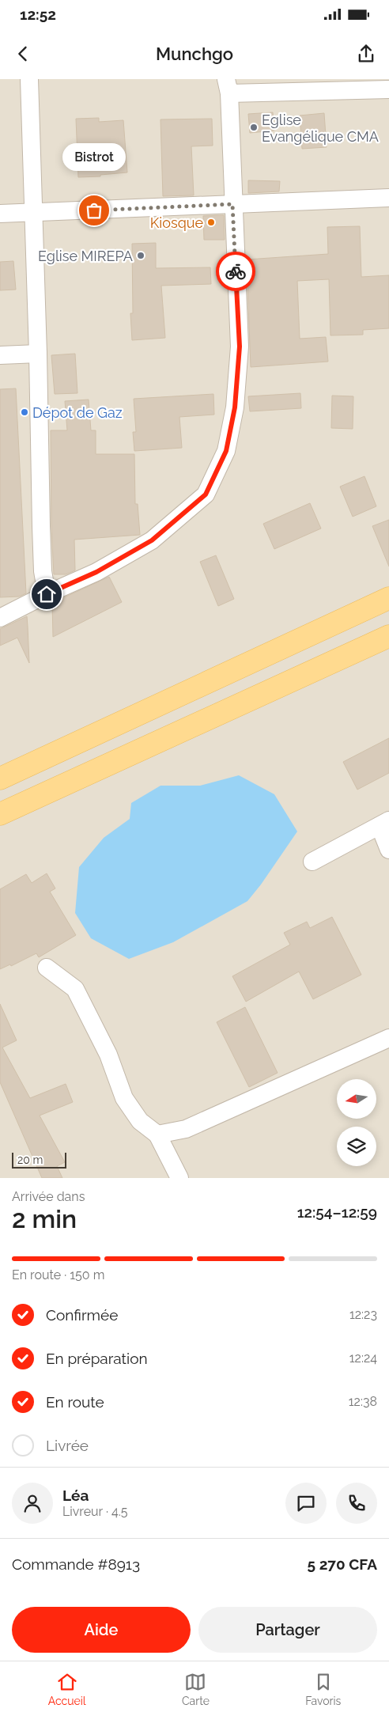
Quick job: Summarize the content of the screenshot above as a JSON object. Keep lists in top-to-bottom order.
{
  "places": [
    "Eglise Evangélique CMA",
    "Bistrot",
    "Kiosque",
    "Eglise MIREPA",
    "Dépot de Gaz"
  ],
  "scale_bar": "20 m",
  "north": "left",
  "page": {
    "status": "12:52",
    "header": "Munchgo",
    "bubble": "Bistrot",
    "scale": "20 m",
    "heading": ["2 min", "Arrivée dans", "12:54–12:59"],
    "panel": [
      "Léa",
      "Livreur · 4.5",
      "Commande #8913",
      "5 270 CFA"
    ],
    "bar": "En route · 150 m",
    "list": [
      ["Confirmée", "12:23"],
      ["En préparation", "12:24"],
      ["En route", "12:38"],
      "Livrée"
    ],
    "buttons": ["Aide", "Partager"],
    "tabs": ["Accueil", "Carte", "Favoris"]
  }
}
